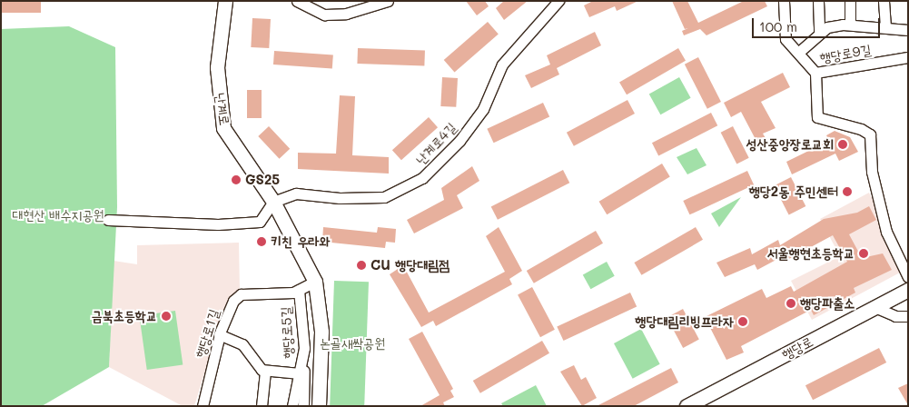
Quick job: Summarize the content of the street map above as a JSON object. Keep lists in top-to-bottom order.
{
  "streets": {
    "main road": ["난계로", "행당로"],
    "street": [
      "행당로9길",
      "난계로4길",
      "행당로5길",
      "행당로1길"
    ]
  },
  "crossings": [
    ["난계로", "난계로4길"],
    ["난계로", "행당로1길"],
    ["행당로5길", "행당로1길"]
  ],
  "parks": ["대현산 배수지공원", "논골새싹공원"],
  "places": [
    "성산중앙장로교회",
    "GS25",
    "행당2동 주민센터",
    "키친 우라와",
    "서울행현초등학교",
    "CU 행당대림점",
    "행당파출소",
    "금북초등학교",
    "행당대림리빙프라자"
  ],
  "scale_bar": "100 m"
}
